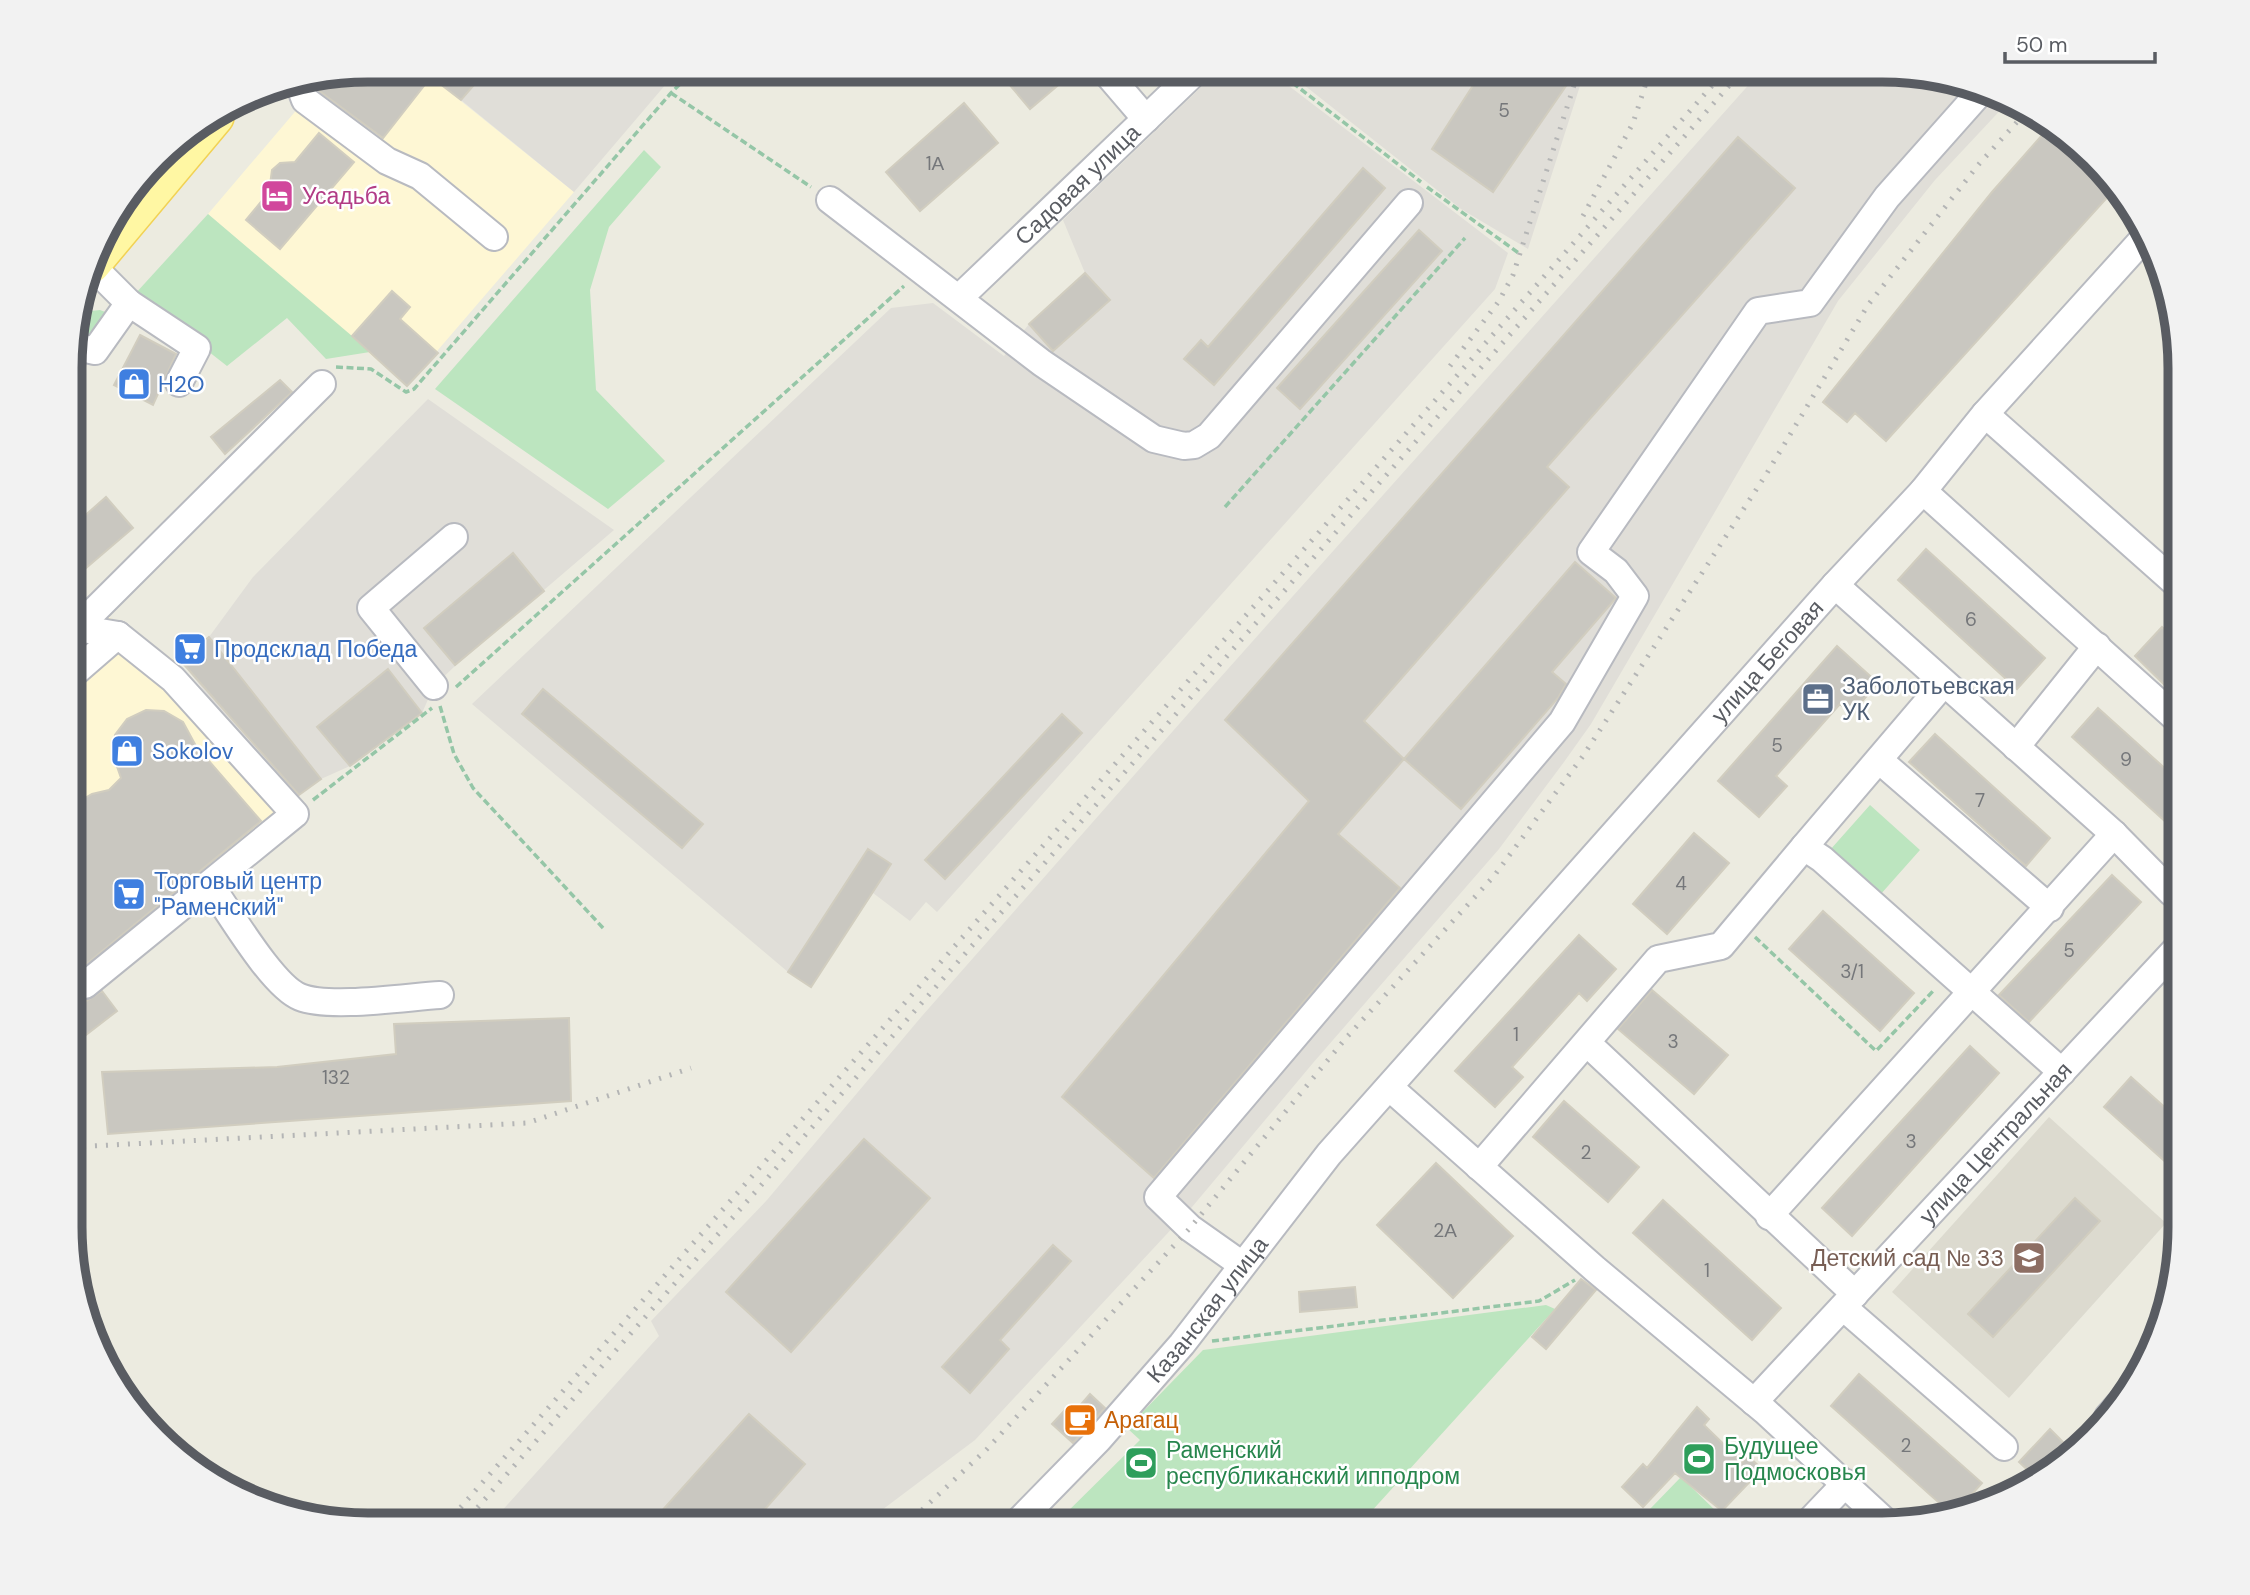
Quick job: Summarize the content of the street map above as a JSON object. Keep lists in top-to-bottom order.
{
  "streets": {
    "street": [
      "Садовая улица",
      "улица Беговая",
      "улица Центральная",
      "Казанская улица"
    ]
  },
  "crossings": [
    ["улица Беговая", "Казанская улица"]
  ],
  "places": {
    "hotel": ["Усадьба"],
    "shop": ["H2O", "Sokolov"],
    "supermarket": ["Продсклад Победа", "Торговый центр \"Раменский\""],
    "office": ["Заболотьевская УК"],
    "school or university": ["Детский сад № 33"],
    "cafe": ["Арагац"],
    "sports": ["Будущее Подмосковья", "Раменский республиканский ипподром"]
  },
  "house_numbers": [
    "5",
    "1А",
    "6",
    "5",
    "9",
    "7",
    "4",
    "5",
    "3/1",
    "1",
    "3",
    "132",
    "3",
    "2",
    "2А",
    "1",
    "2"
  ],
  "scale_bar": "50 m"
}
